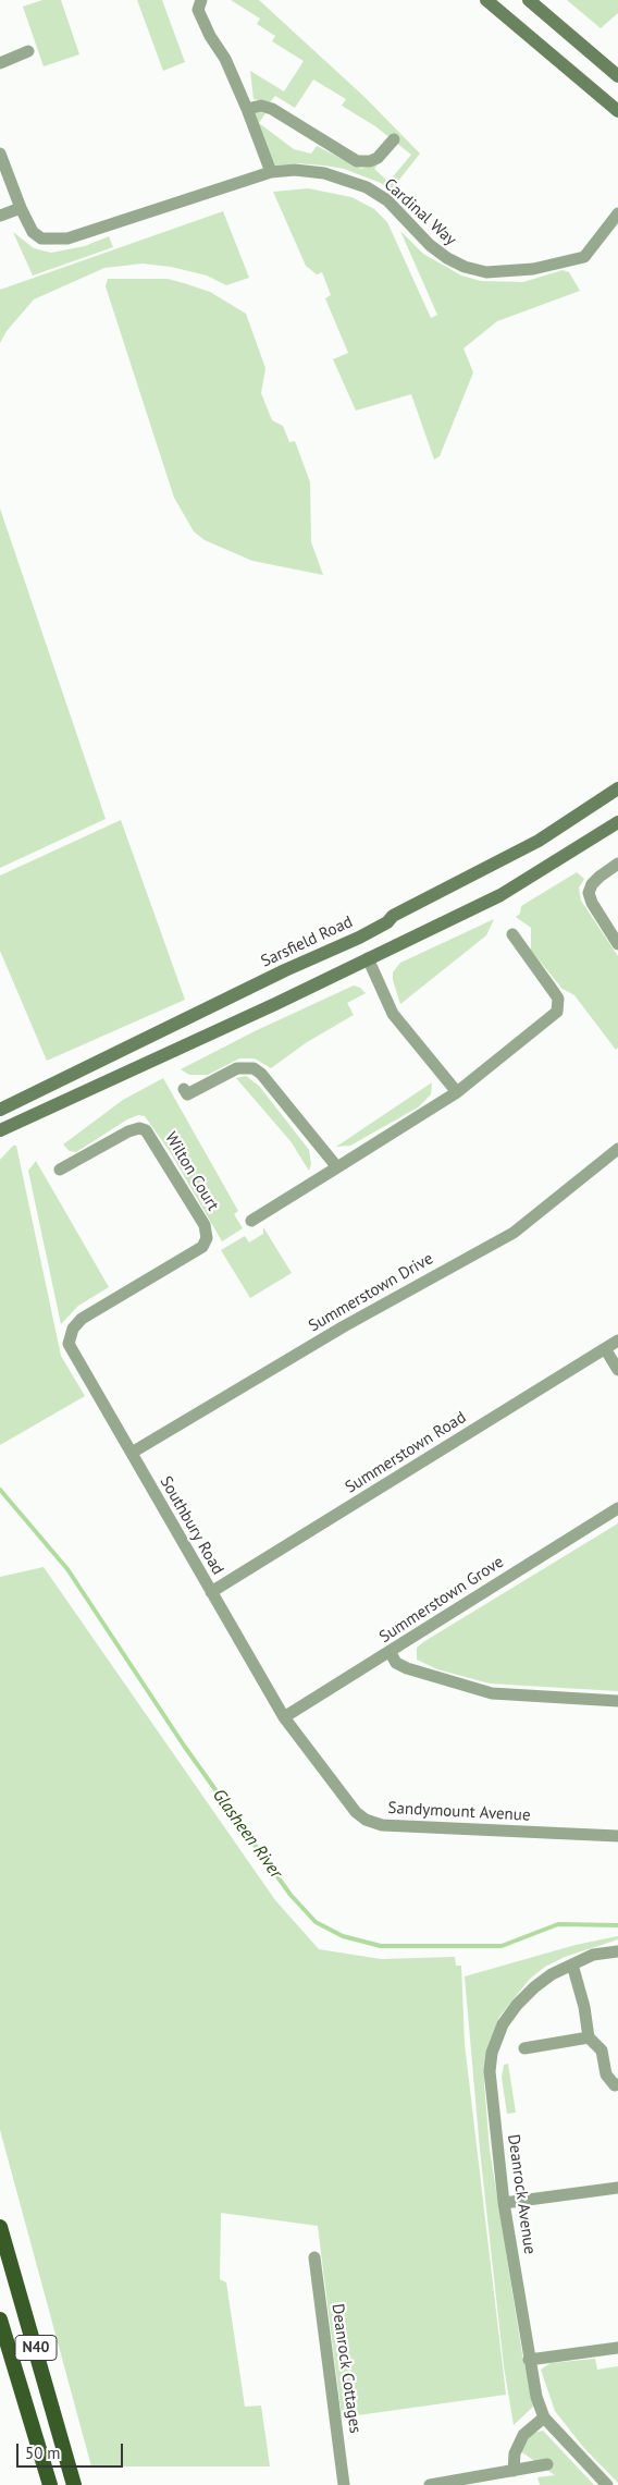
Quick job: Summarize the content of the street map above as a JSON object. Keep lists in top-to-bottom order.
{
  "streets": {
    "highway": ["N40"],
    "main road": ["Sarsfield Road"],
    "street": [
      "Cardinal Way",
      "Wilton Court",
      "Summerstown Drive",
      "Summerstown Road",
      "Southbury Road",
      "Summerstown Grove",
      "Sandymount Avenue",
      "Deanrock Avenue",
      "Deanrock Cottages"
    ]
  },
  "crossings": [
    ["Wilton Court", "Southbury Road"],
    ["Summerstown Drive", "Southbury Road"],
    ["Summerstown Road", "Southbury Road"],
    ["Southbury Road", "Summerstown Grove"],
    ["Southbury Road", "Sandymount Avenue"],
    ["Summerstown Grove", "Sandymount Avenue"]
  ],
  "water": ["Glasheen River"],
  "scale_bar": "50 m"
}
